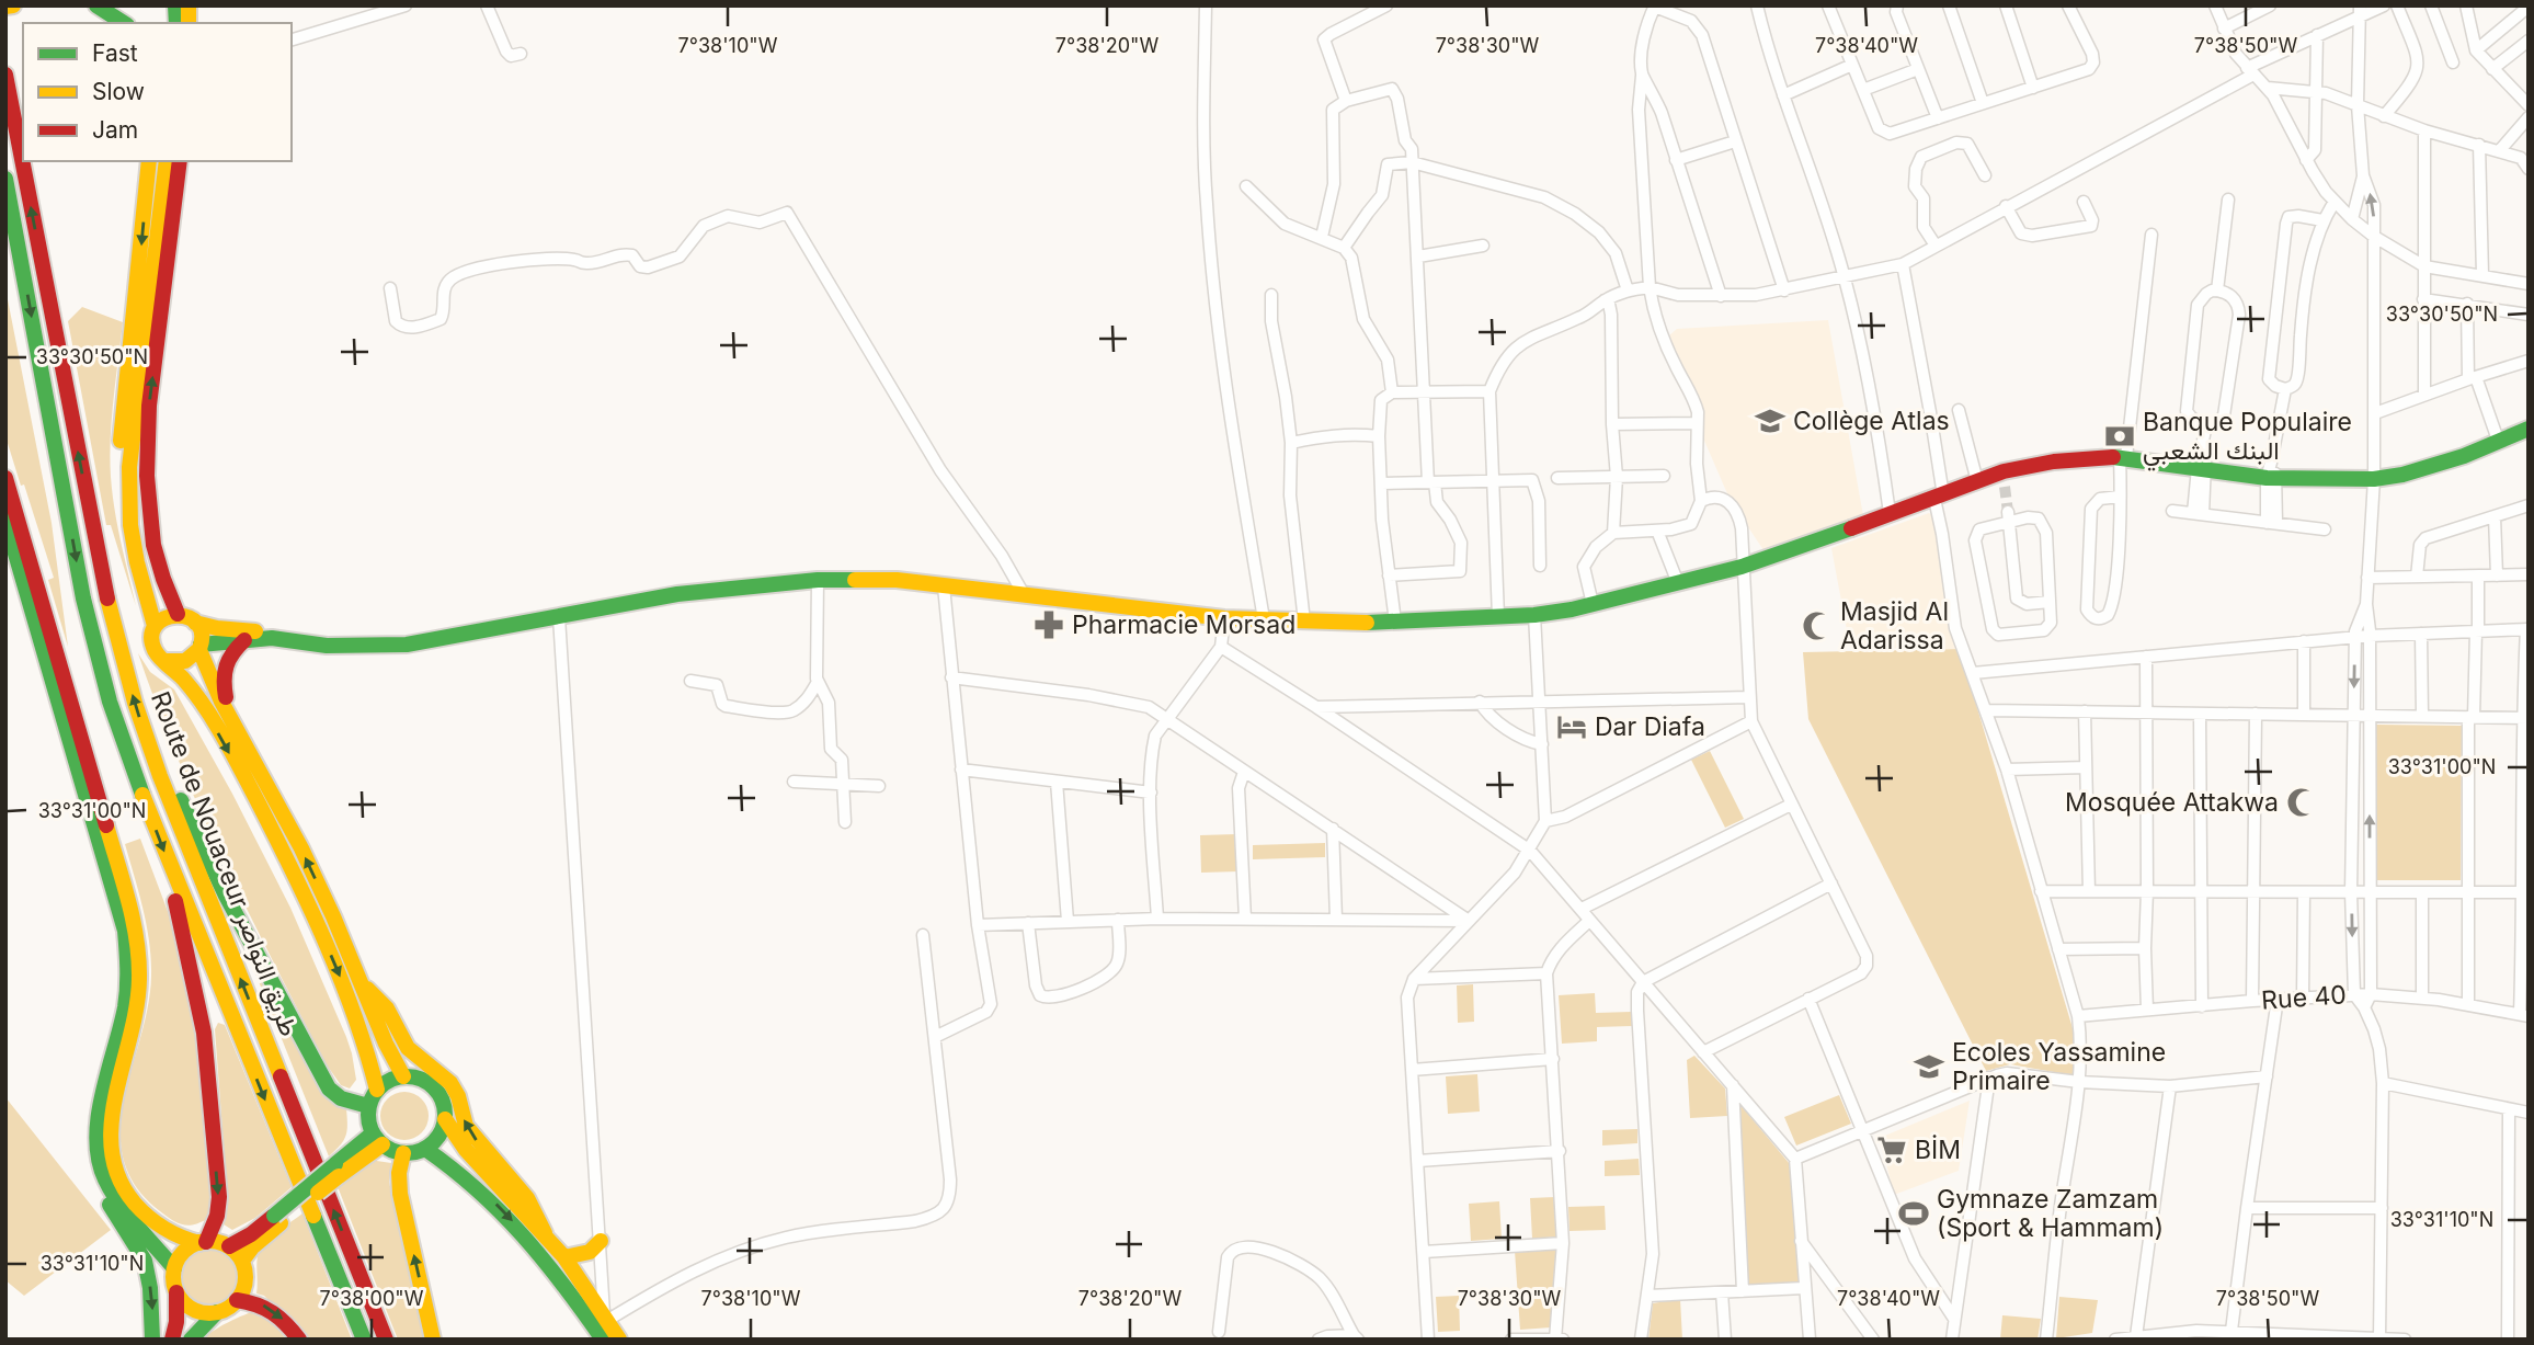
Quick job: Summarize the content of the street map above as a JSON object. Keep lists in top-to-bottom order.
{
  "streets": {
    "main road": ["Route de Nouaceur طريق النواصر"],
    "street": ["Rue 40"]
  },
  "places": {
    "school or university": ["Collège Atlas", "Ecoles Yassamine Primaire"],
    "bank": ["Banque Populaire البنك الشعبي"],
    "pharmacy": ["Pharmacie Morsad"],
    "mosque": ["Masjid Al Adarissa", "Mosquée Attakwa"],
    "hotel": ["Dar Diafa"],
    "supermarket": ["BİM"],
    "sports": ["Gymnaze Zamzam (Sport & Hammam)"]
  },
  "legend": ["Fast", "Slow", "Jam"],
  "coordinates": [
    "7°38'10\"W",
    "7°38'20\"W",
    "7°38'30\"W",
    "7°38'40\"W",
    "7°38'50\"W",
    "33°30'50\"N",
    "33°31'00\"N",
    "33°31'10\"N",
    "7°38'00\"W"
  ]
}
